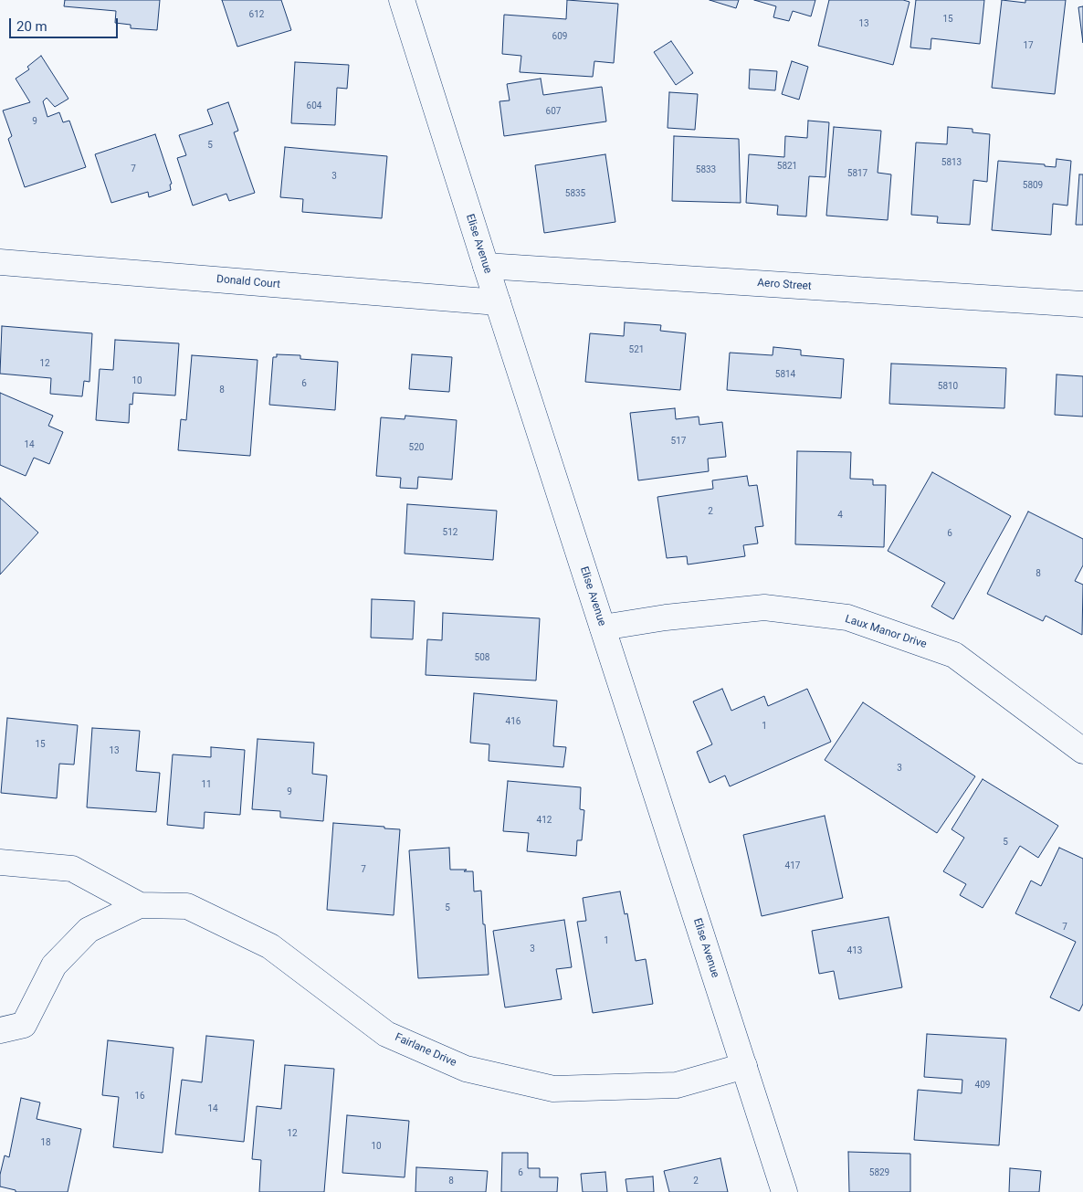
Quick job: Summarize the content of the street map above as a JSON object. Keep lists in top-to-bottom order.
{
  "streets": {
    "street": [
      "Elise Avenue",
      "Donald Court",
      "Aero Street",
      "Laux Manor Drive",
      "Fairlane Drive"
    ]
  },
  "crossings": [
    ["Elise Avenue", "Donald Court"],
    ["Elise Avenue", "Aero Street"],
    ["Elise Avenue", "Laux Manor Drive"],
    ["Elise Avenue", "Fairlane Drive"]
  ],
  "house_numbers": [
    "612",
    "15",
    "13",
    "609",
    "17",
    "604",
    "607",
    "9",
    "5",
    "5813",
    "5821",
    "7",
    "5833",
    "5817",
    "3",
    "5809",
    "5835",
    "521",
    "12",
    "5814",
    "10",
    "6",
    "5810",
    "8",
    "517",
    "14",
    "520",
    "2",
    "4",
    "512",
    "6",
    "8",
    "508",
    "416",
    "1",
    "15",
    "13",
    "3",
    "11",
    "9",
    "412",
    "5",
    "417",
    "7",
    "5",
    "7",
    "1",
    "3",
    "413",
    "409",
    "16",
    "14",
    "12",
    "18",
    "10",
    "6",
    "5829",
    "8",
    "2"
  ],
  "scale_bar": "20 m"
}
